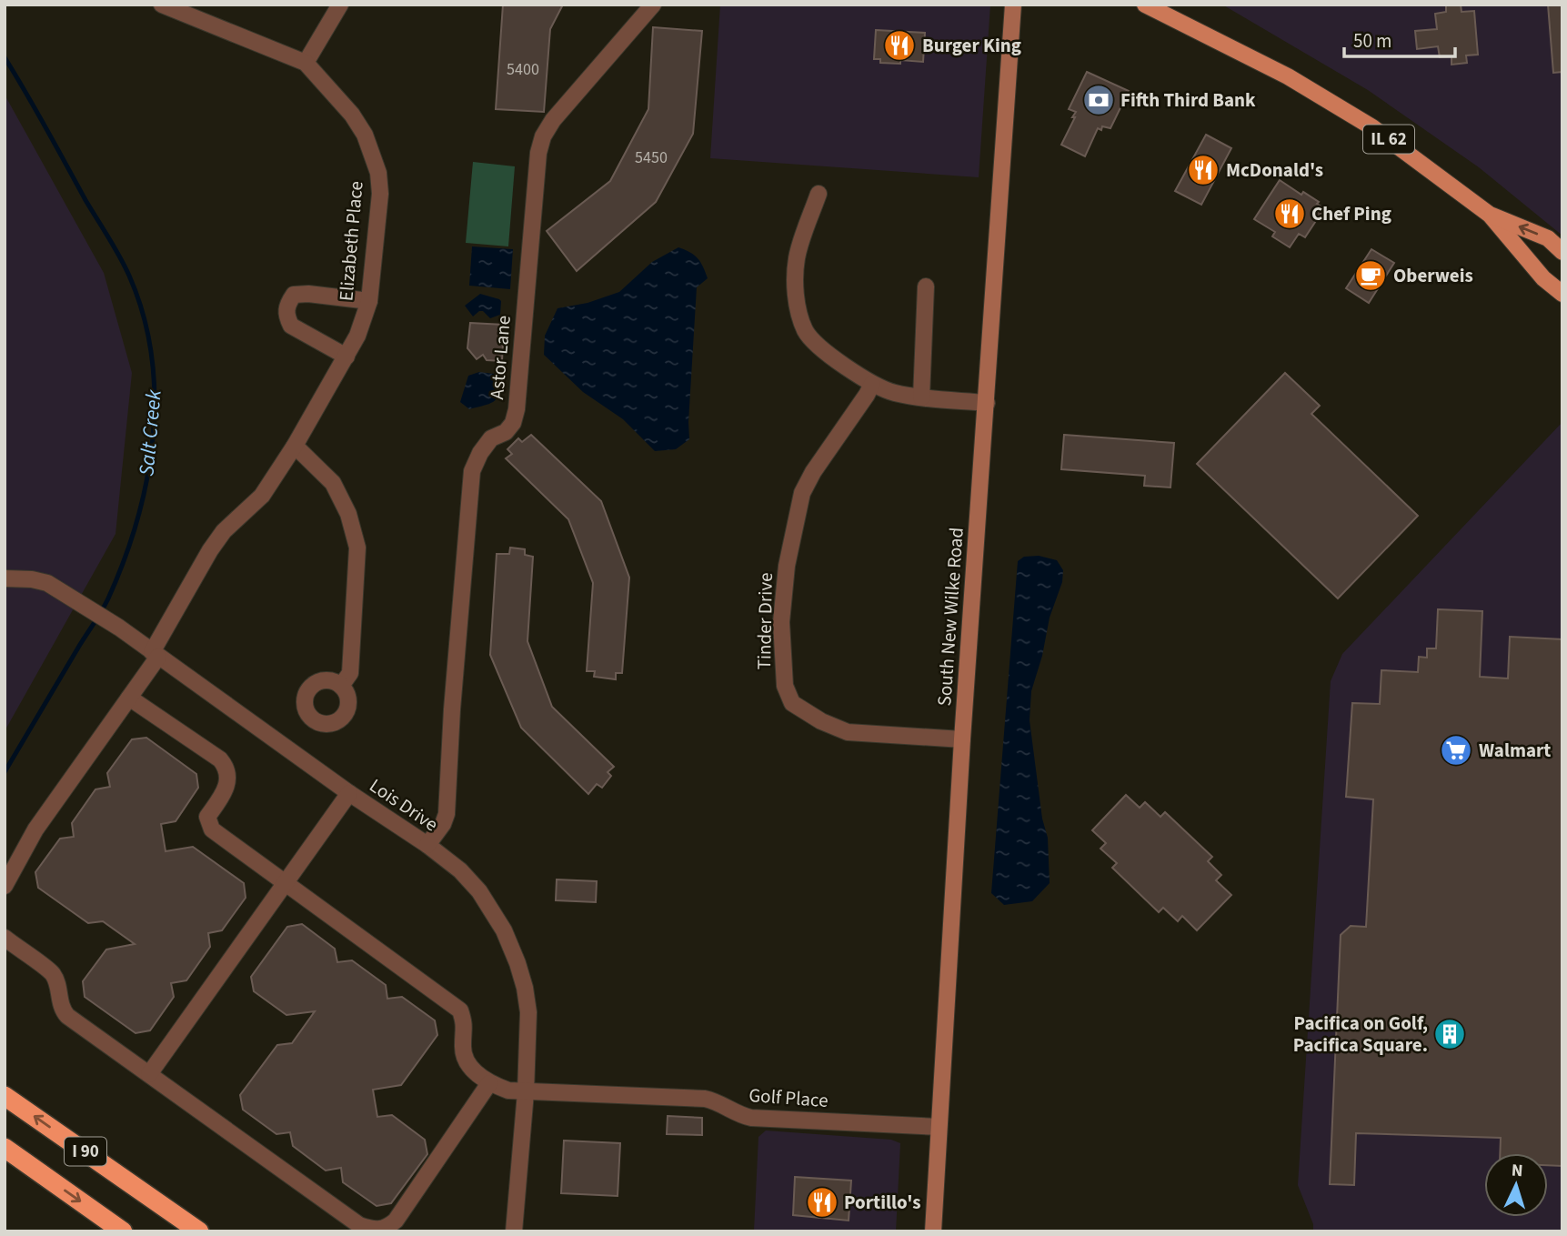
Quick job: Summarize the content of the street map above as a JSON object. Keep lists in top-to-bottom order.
{
  "streets": {
    "highway": ["I 90"],
    "main road": ["IL 62", "South New Wilke Road"],
    "street": [
      "Elizabeth Place",
      "Astor Lane",
      "Tinder Drive",
      "Lois Drive",
      "Golf Place"
    ]
  },
  "crossings": [
    ["Elizabeth Place", "Lois Drive"],
    ["Astor Lane", "Lois Drive"],
    ["South New Wilke Road", "Tinder Drive"],
    ["South New Wilke Road", "Golf Place"],
    ["Lois Drive", "Golf Place"]
  ],
  "water": ["Salt Creek"],
  "places": {
    "restaurant": [
      "Burger King",
      "McDonald's",
      "Chef Ping",
      "Portillo's"
    ],
    "bank": ["Fifth Third Bank"],
    "cafe": ["Oberweis"],
    "supermarket": ["Walmart"],
    "building": ["Pacifica on Golf, Pacifica Square."]
  },
  "house_numbers": ["5400", "5450"],
  "scale_bar": "50 m",
  "north": "top"
}
